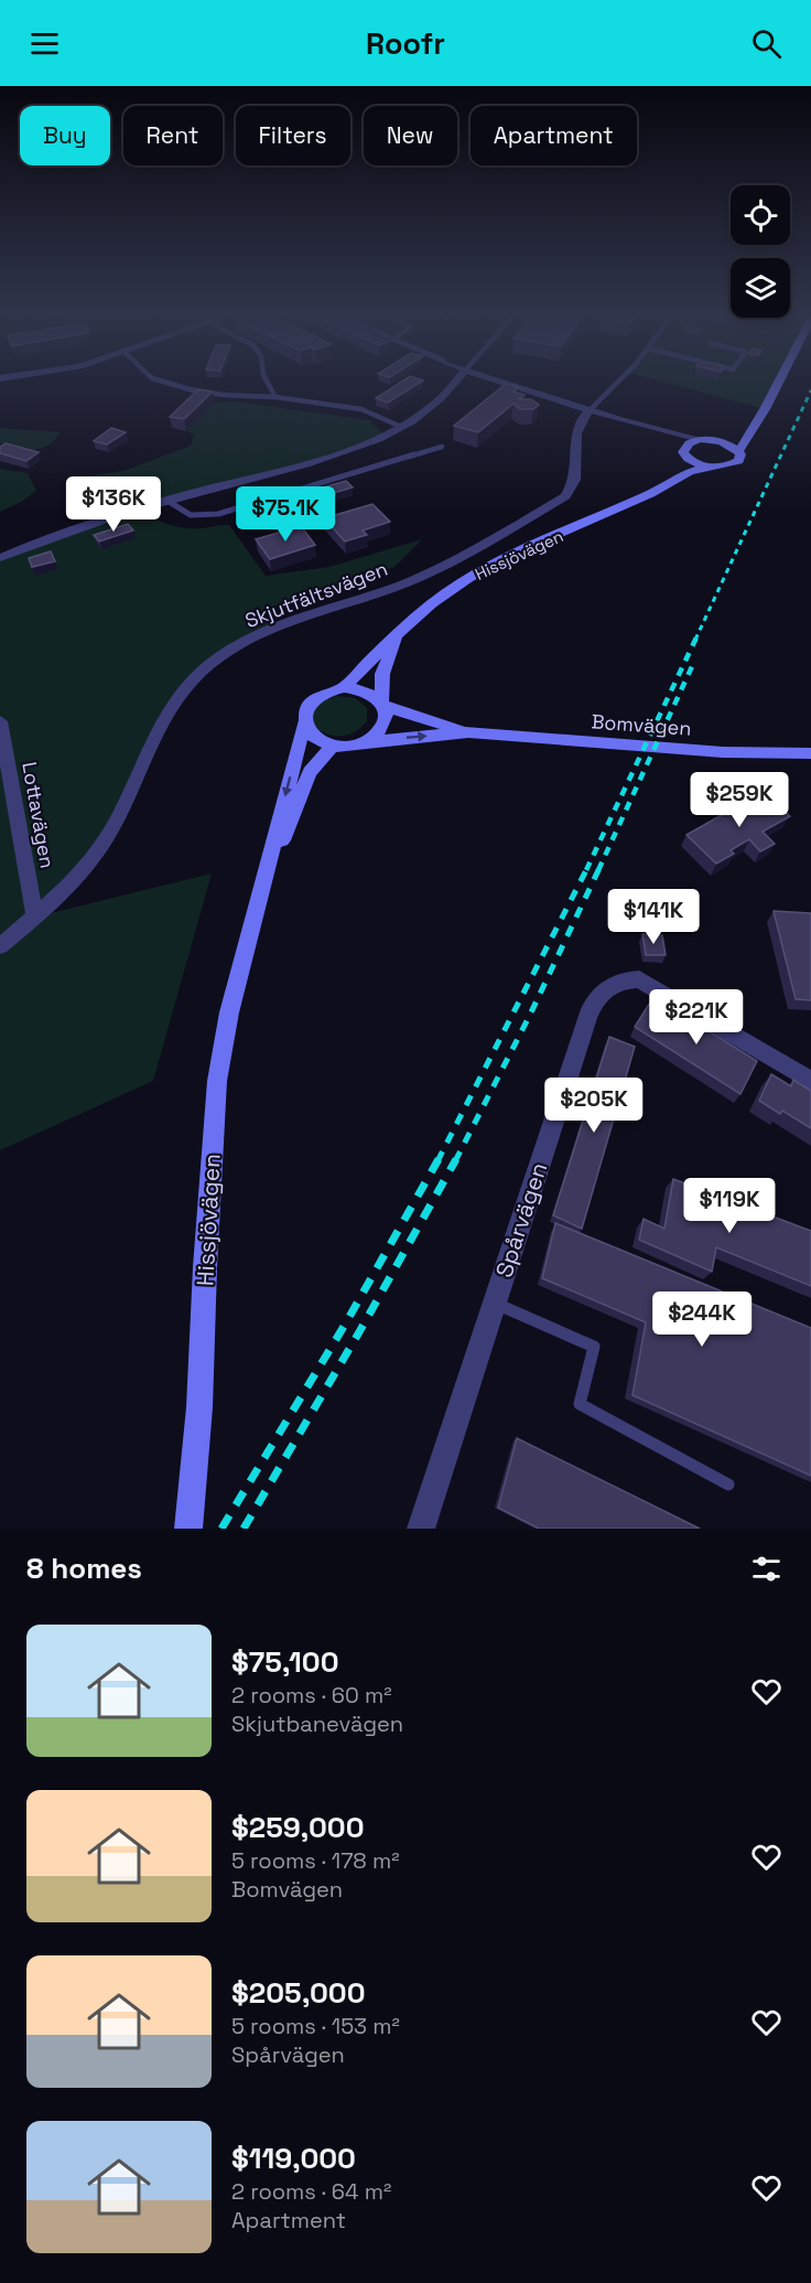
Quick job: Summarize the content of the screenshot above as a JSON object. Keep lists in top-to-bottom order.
{
  "streets": {
    "main road": ["Hissjövägen", "Bomvägen"],
    "street": ["Skjutfältsvägen", "Lottavägen", "Spårvägen"]
  },
  "crossings": [
    ["Hissjövägen", "Bomvägen"],
    ["Skjutfältsvägen", "Lottavägen"]
  ],
  "page": {
    "header": "Roofr",
    "chip": [
      "Buy",
      "Rent",
      "Filters",
      "New",
      "Apartment"
    ],
    "price": [
      "$136K",
      "$75.1K",
      "$259K",
      "$141K",
      "$221K",
      "$205K",
      "$119K",
      "$244K"
    ],
    "heading": "8 homes",
    "list": [
      {
        "name": "$75,100",
        "note": "2 rooms · 60 m² · Skjutbanevägen"
      },
      {
        "name": "$259,000",
        "note": "5 rooms · 178 m² · Bomvägen"
      },
      {
        "name": "$205,000",
        "note": "5 rooms · 153 m² · Spårvägen"
      },
      {
        "name": "$119,000",
        "note": "2 rooms · 64 m² · Apartment"
      }
    ]
  }
}
